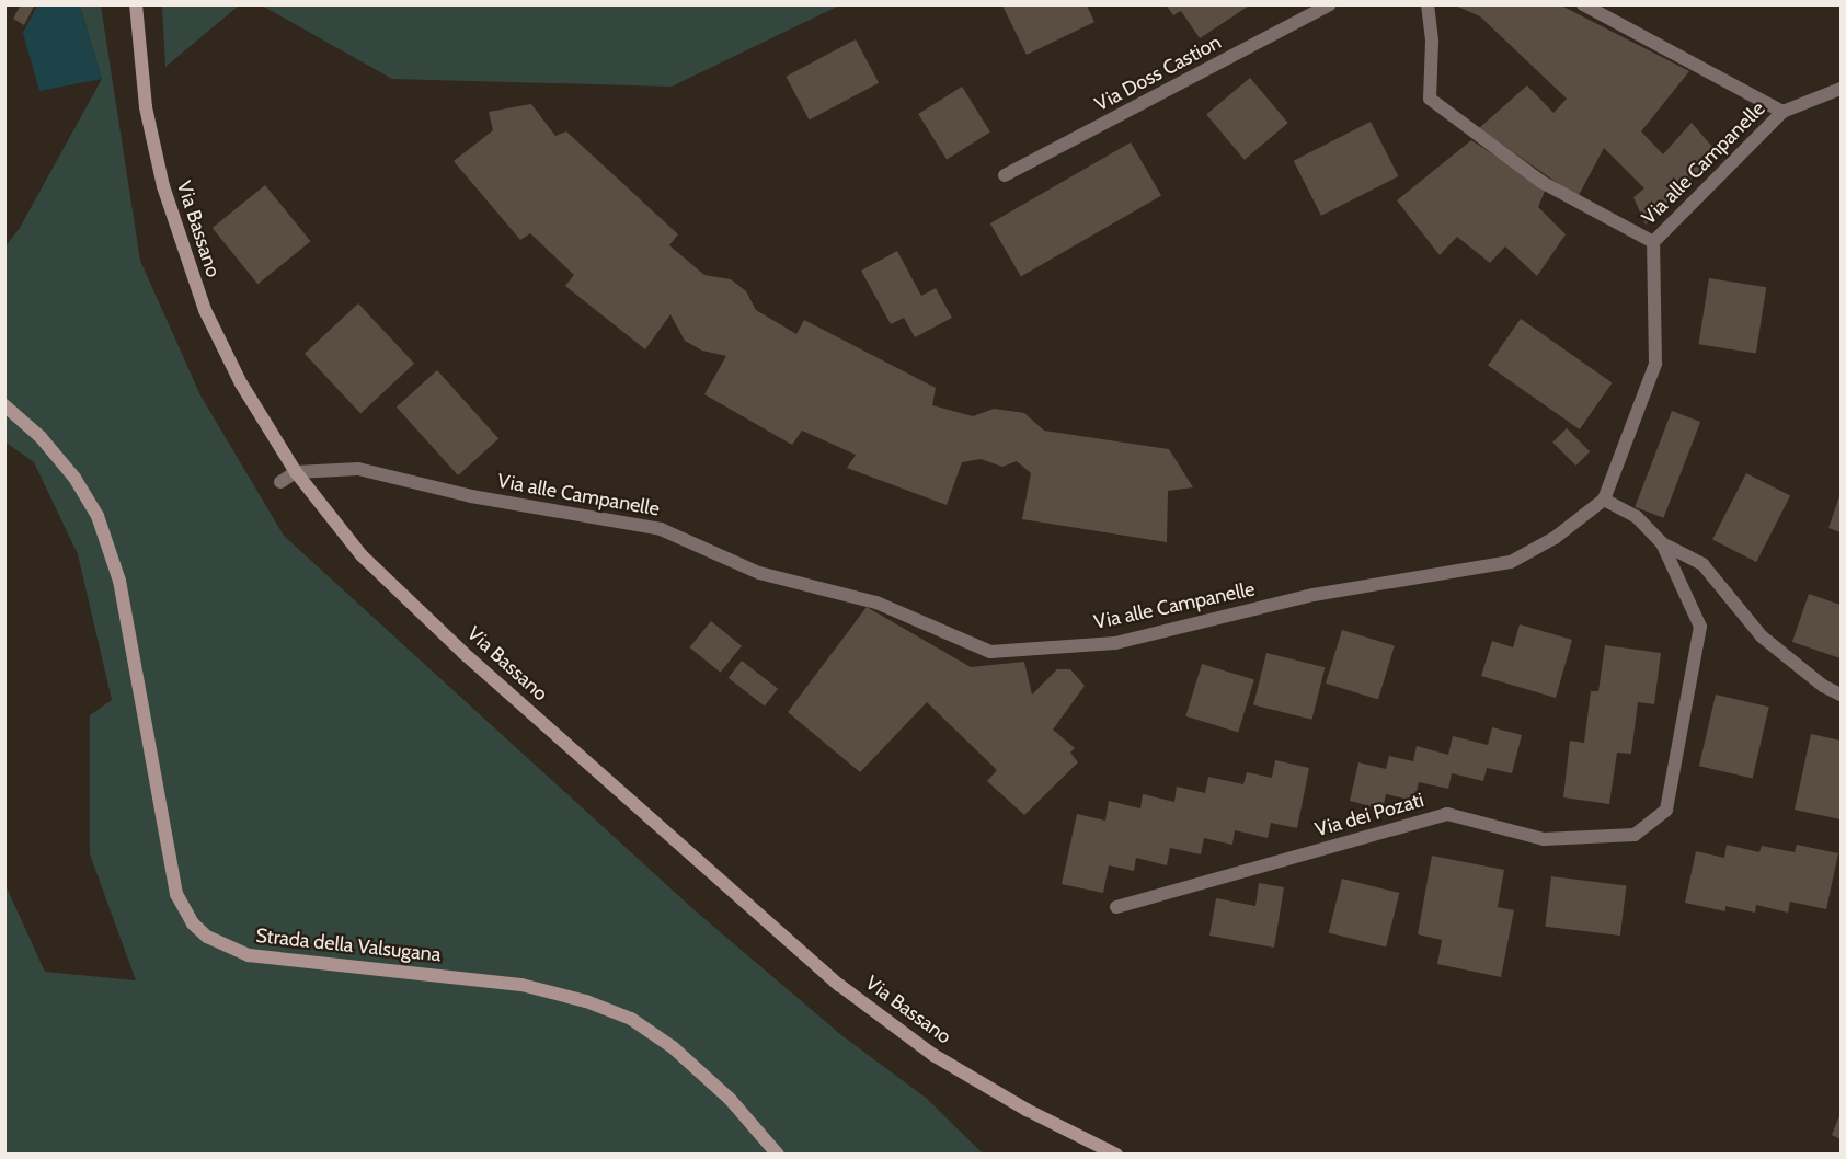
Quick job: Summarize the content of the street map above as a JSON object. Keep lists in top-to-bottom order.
{
  "streets": {
    "main road": ["Via Bassano", "Strada della Valsugana"],
    "street": ["Via Doss Castion", "Via alle Campanelle", "Via dei Pozati"]
  },
  "crossings": [
    ["Via alle Campanelle", "Via Bassano"],
    ["Via alle Campanelle", "Via dei Pozati"]
  ]
}
